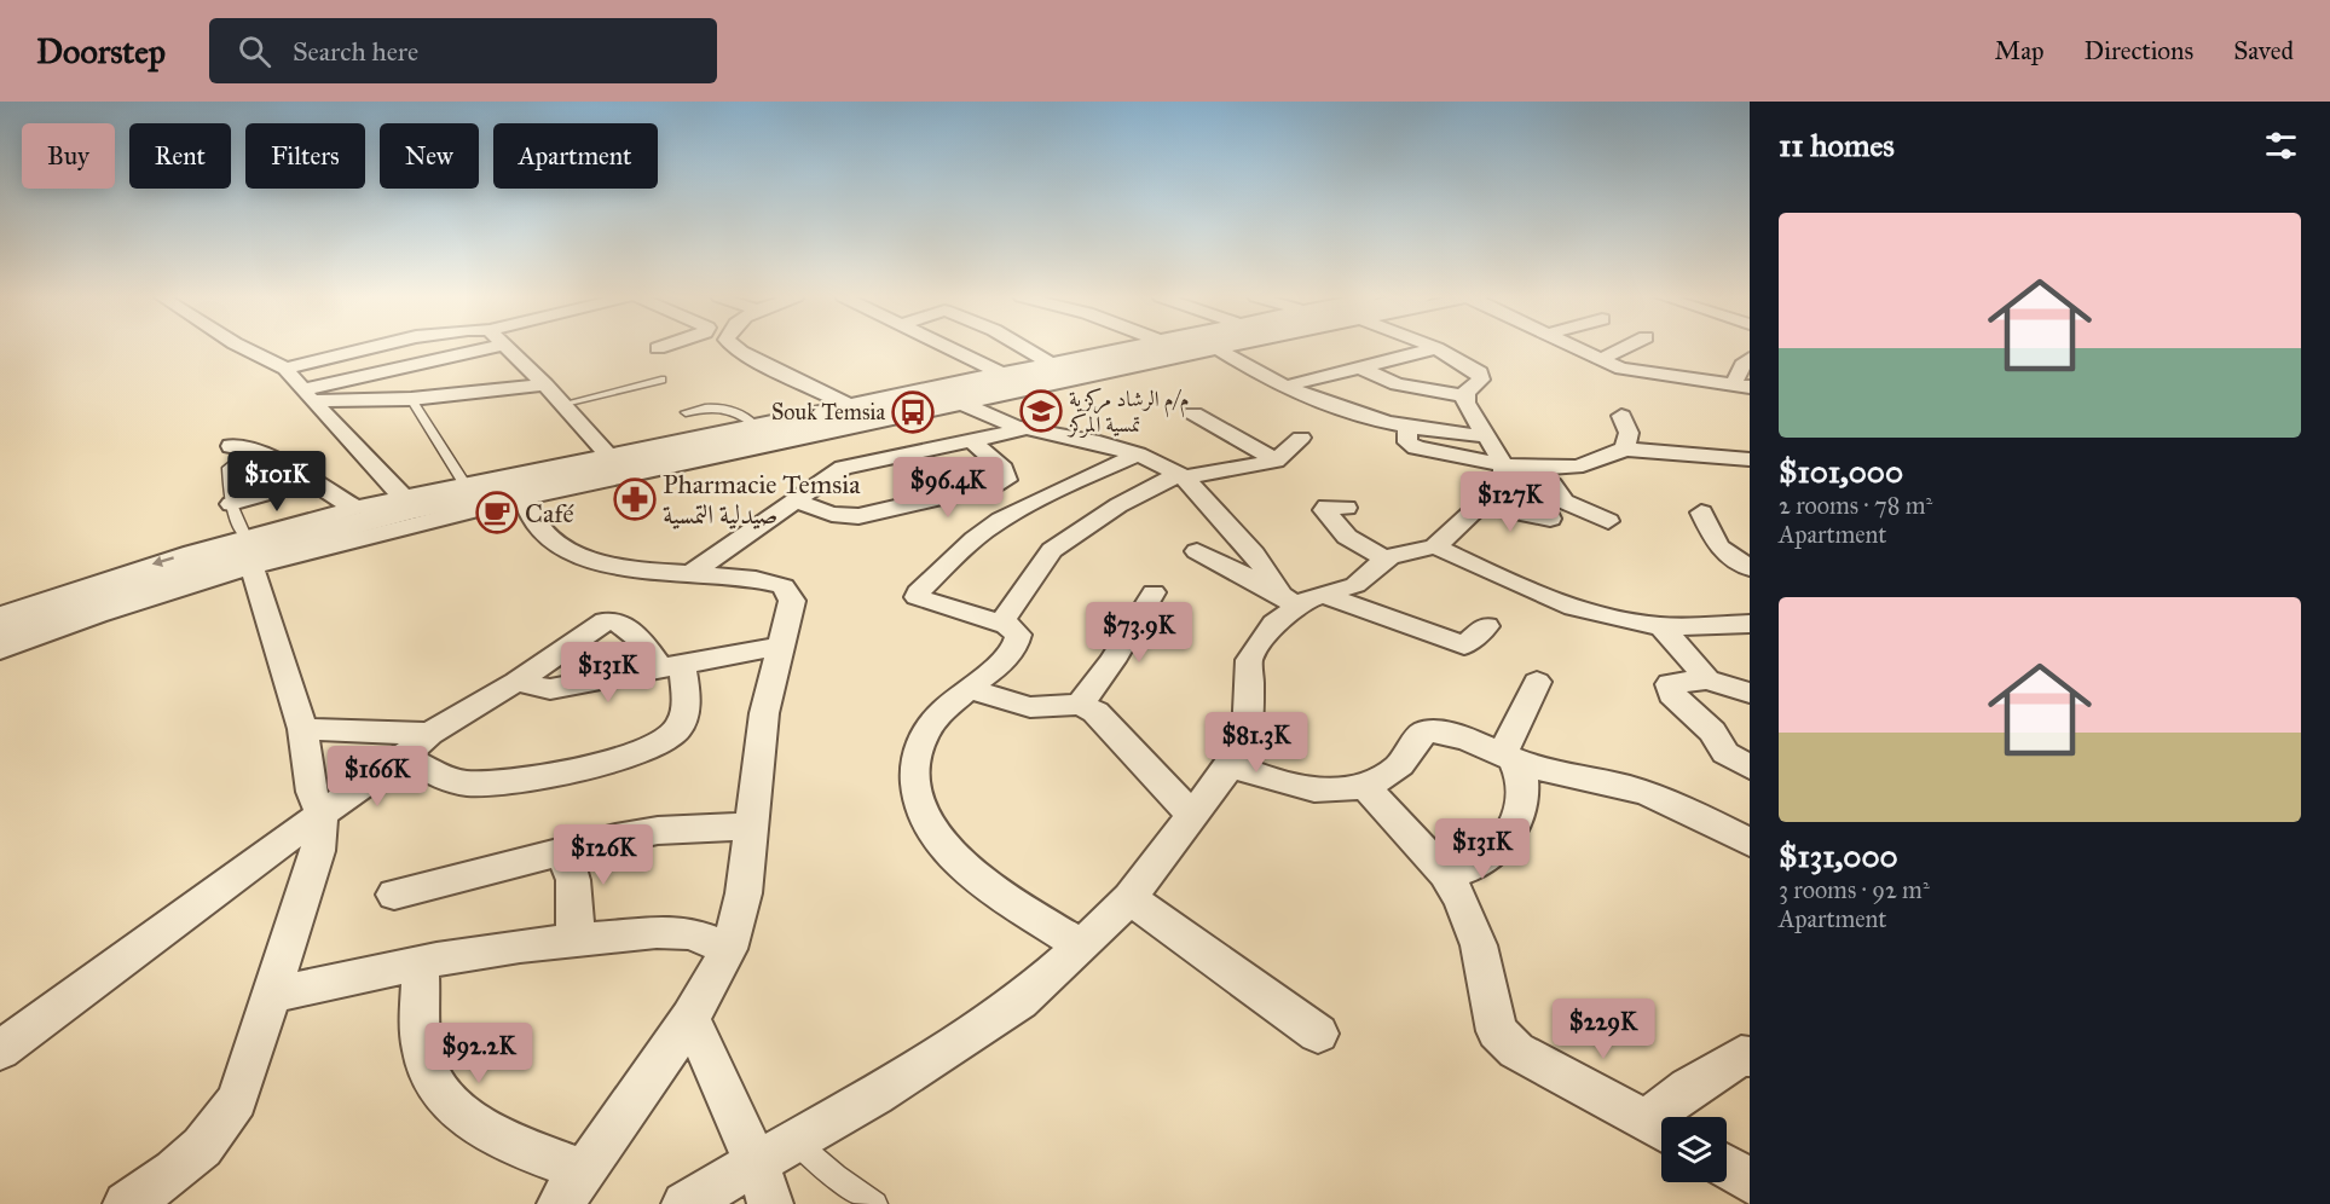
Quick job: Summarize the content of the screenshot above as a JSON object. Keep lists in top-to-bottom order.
{
  "places": {
    "school or university": ["م/م الرشاد مركزية تمسية المركز"],
    "bus stop": ["Souk Temsia"],
    "pharmacy": ["Pharmacie Temsia صيدلية التمسية"],
    "cafe": ["Café"]
  },
  "page": {
    "header": "Doorstep",
    "search": "Search here",
    "nav": ["Map", "Directions", "Saved"],
    "heading": "11 homes",
    "chip": [
      "Buy",
      "Rent",
      "Filters",
      "New",
      "Apartment"
    ],
    "list": [
      {
        "name": "$101,000",
        "note": "2 rooms · 78 m² · Apartment"
      },
      {
        "name": "$131,000",
        "note": "3 rooms · 92 m² · Apartment"
      }
    ],
    "price": [
      "$101K",
      "$96.4K",
      "$127K",
      "$73.9K",
      "$131K",
      "$81.3K",
      "$166K",
      "$131K",
      "$126K",
      "$229K",
      "$92.2K"
    ]
  }
}
